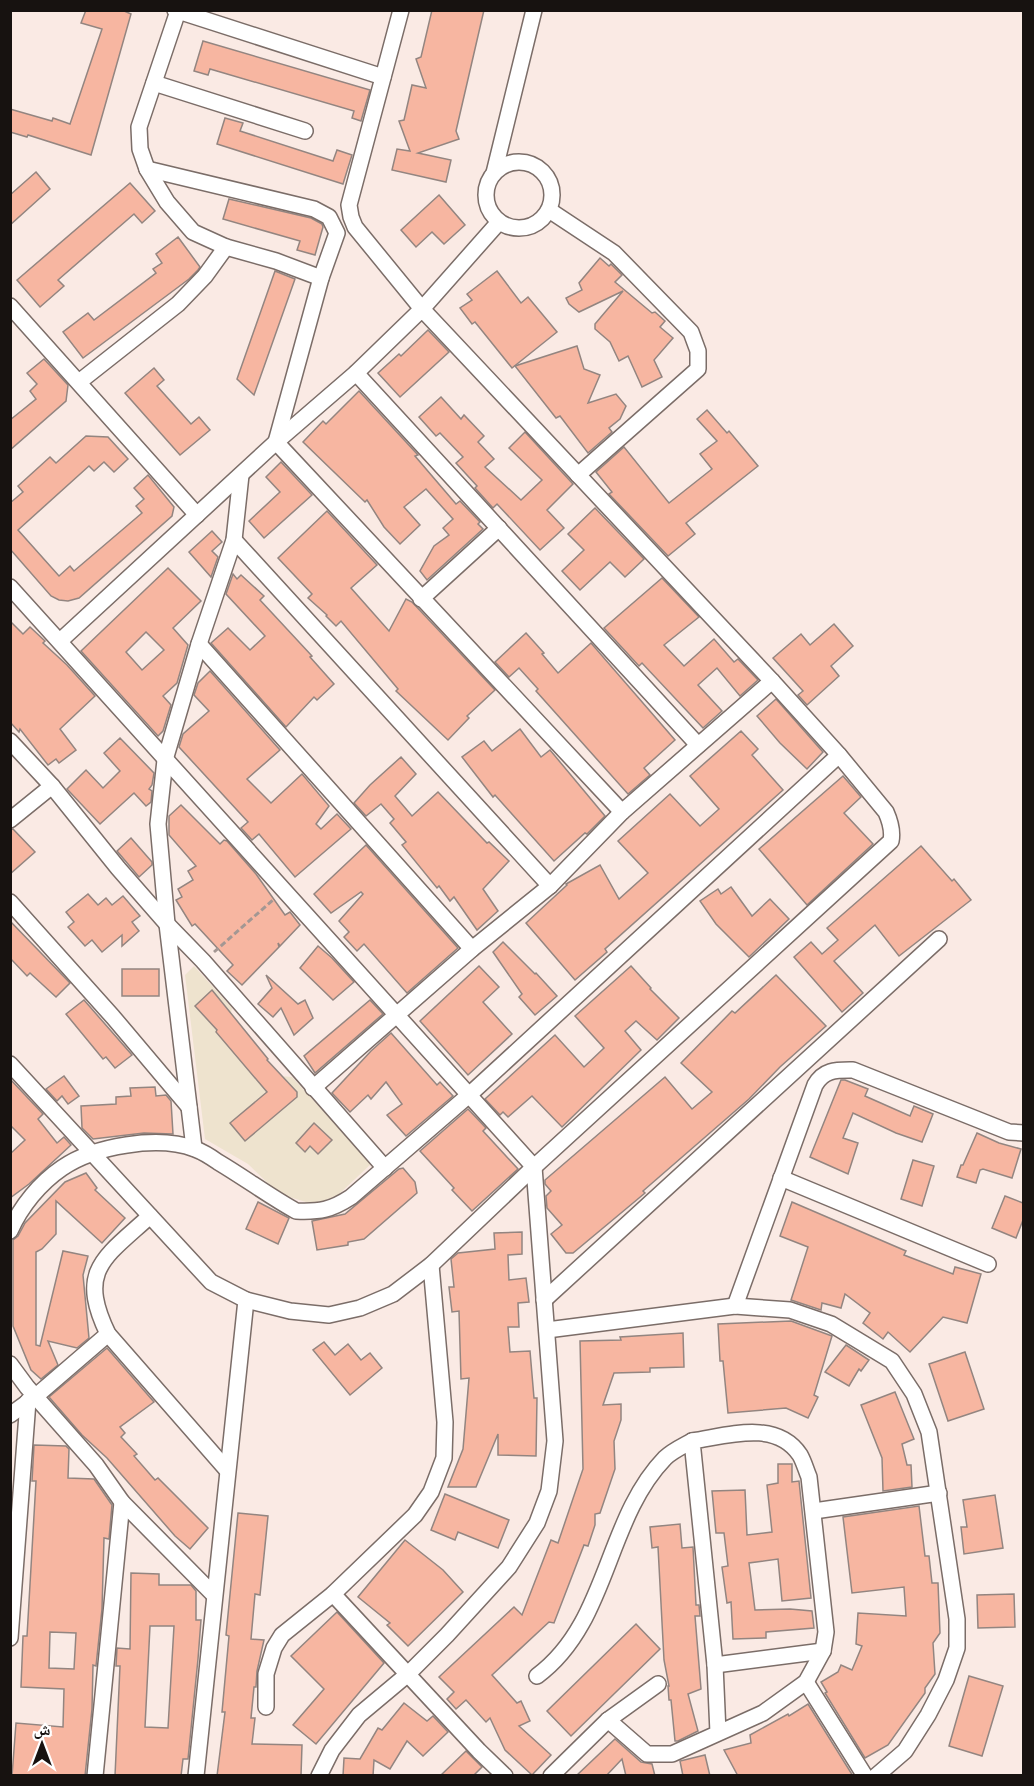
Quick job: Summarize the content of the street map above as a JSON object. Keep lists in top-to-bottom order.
{
  "north": "top"
}
